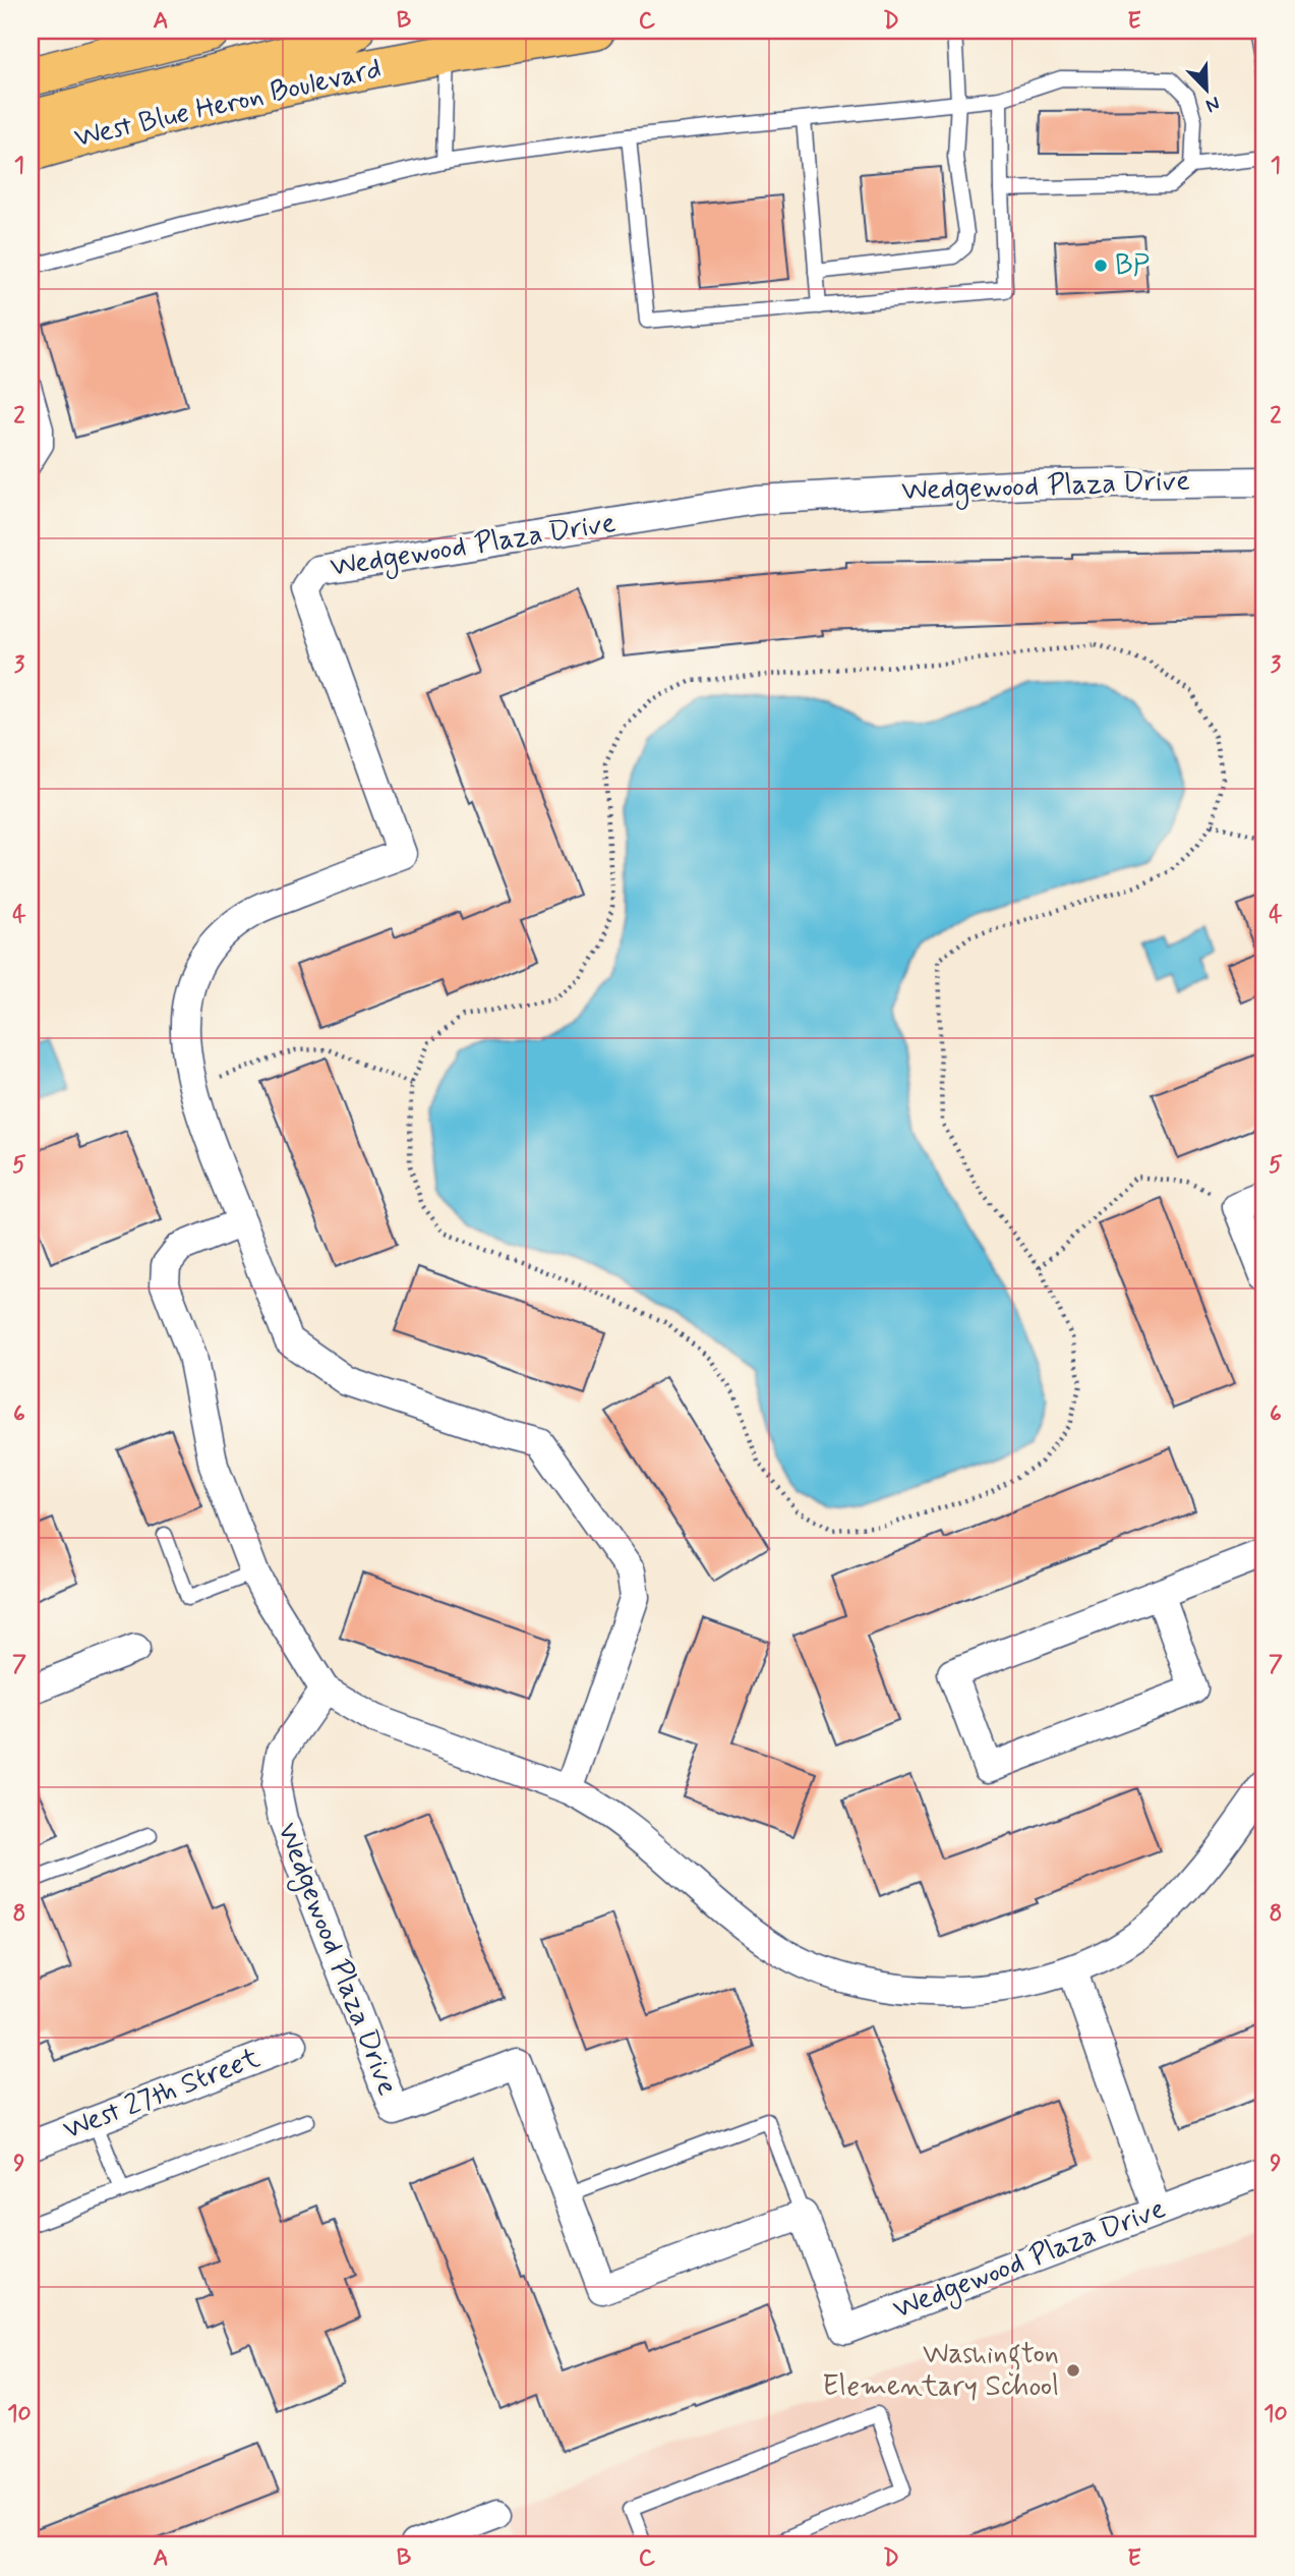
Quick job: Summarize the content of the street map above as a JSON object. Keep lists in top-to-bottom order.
{
  "streets": {
    "main road": ["West Blue Heron Boulevard"],
    "street": ["Wedgewood Plaza Drive", "West 27th Street"]
  },
  "places": ["BP", "Washington Elementary School"],
  "north": "bottom right",
  "grid": {
    "columns": [
      "A",
      "B",
      "C",
      "D",
      "E"
    ],
    "rows": [
      "1",
      "2",
      "3",
      "4",
      "5",
      "6",
      "7",
      "8",
      "9",
      "10"
    ]
  }
}
